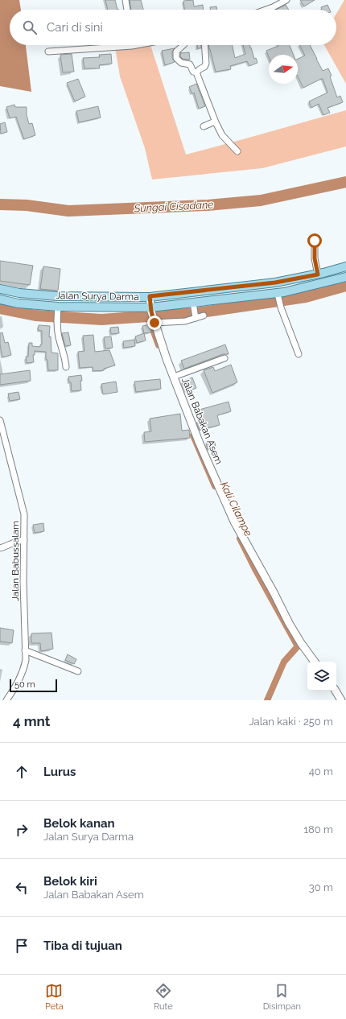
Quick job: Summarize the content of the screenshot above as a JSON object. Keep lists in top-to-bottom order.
{
  "streets": {
    "main road": ["Jalan Surya Darma"],
    "street": ["Jalan Babakan Asem", "Jalan Babussalam"]
  },
  "crossings": [
    ["Jalan Surya Darma", "Jalan Babakan Asem"]
  ],
  "water": ["Sungai Cisadane", "Kali Cilampe"],
  "scale_bar": "50 m",
  "north": "right",
  "page": {
    "search": "Cari di sini",
    "scale": "50 m",
    "heading": ["4 mnt", "Jalan kaki · 250 m"],
    "list": [
      ["Lurus", "40 m"],
      ["Belok kanan", "Jalan Surya Darma", "180 m"],
      ["Belok kiri", "Jalan Babakan Asem", "30 m"],
      "Tiba di tujuan"
    ],
    "nav": ["Peta", "Rute", "Disimpan"]
  }
}
